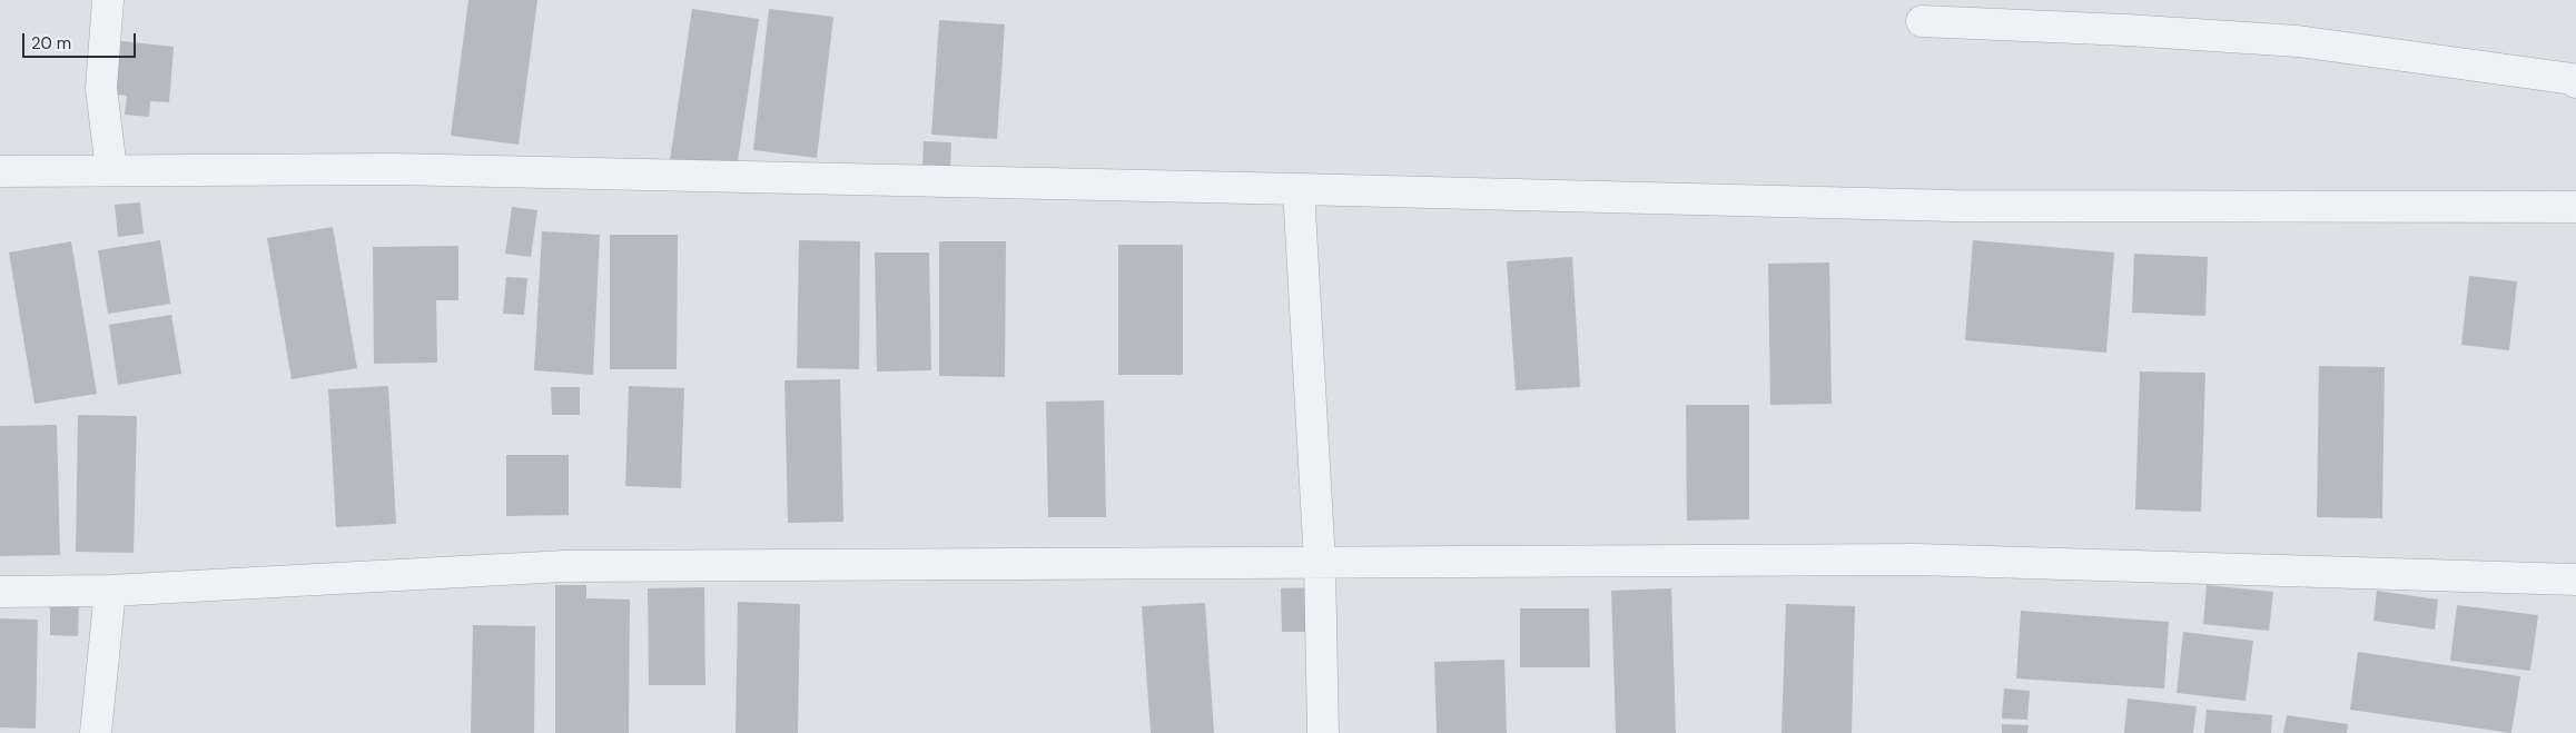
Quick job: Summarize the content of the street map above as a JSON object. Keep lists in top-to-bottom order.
{
  "scale_bar": "20 m"
}
